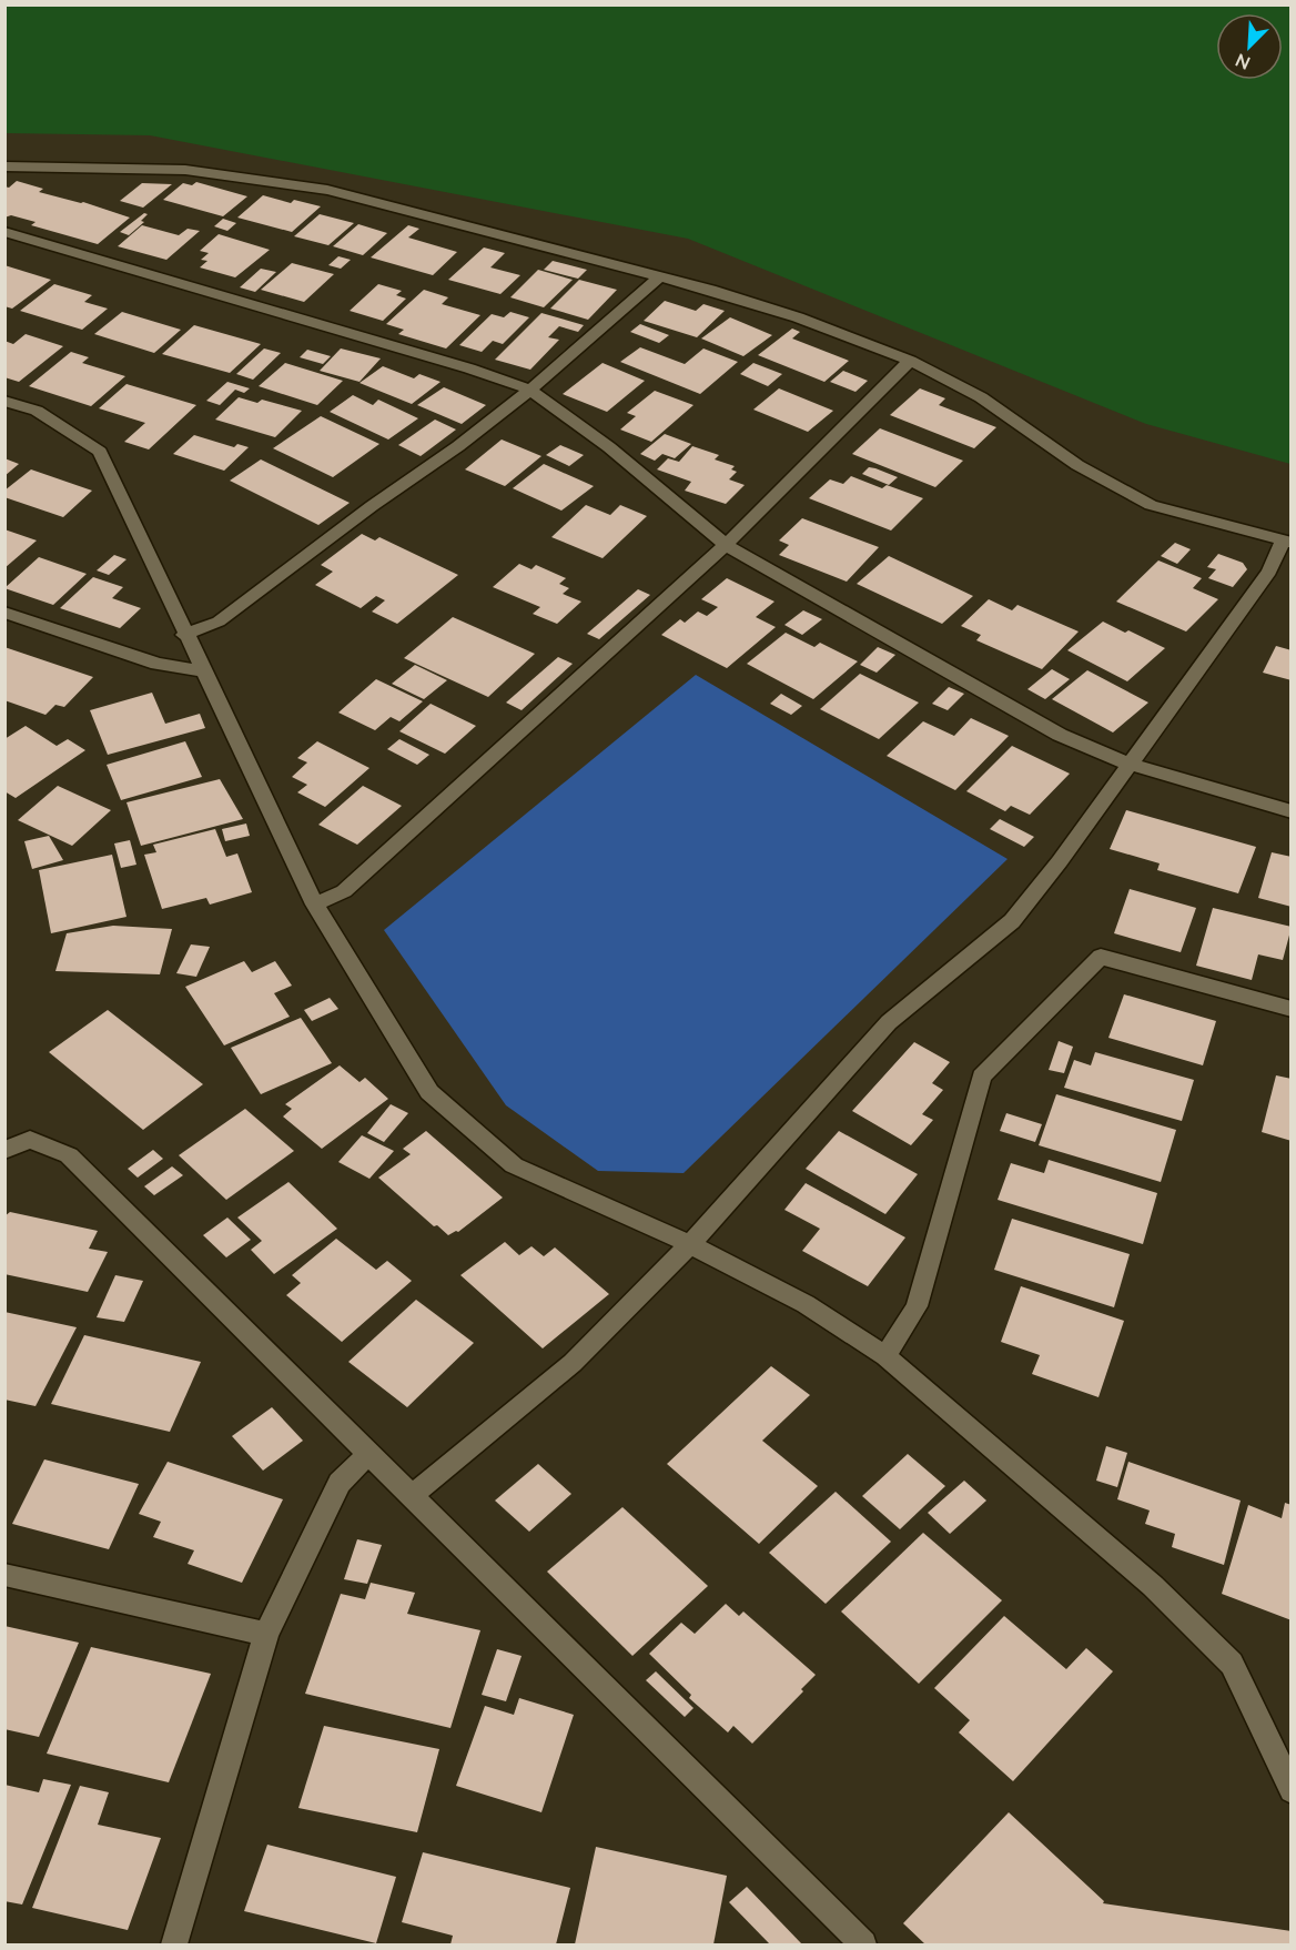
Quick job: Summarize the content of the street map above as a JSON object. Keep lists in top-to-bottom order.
{
  "north": "bottom left"
}
